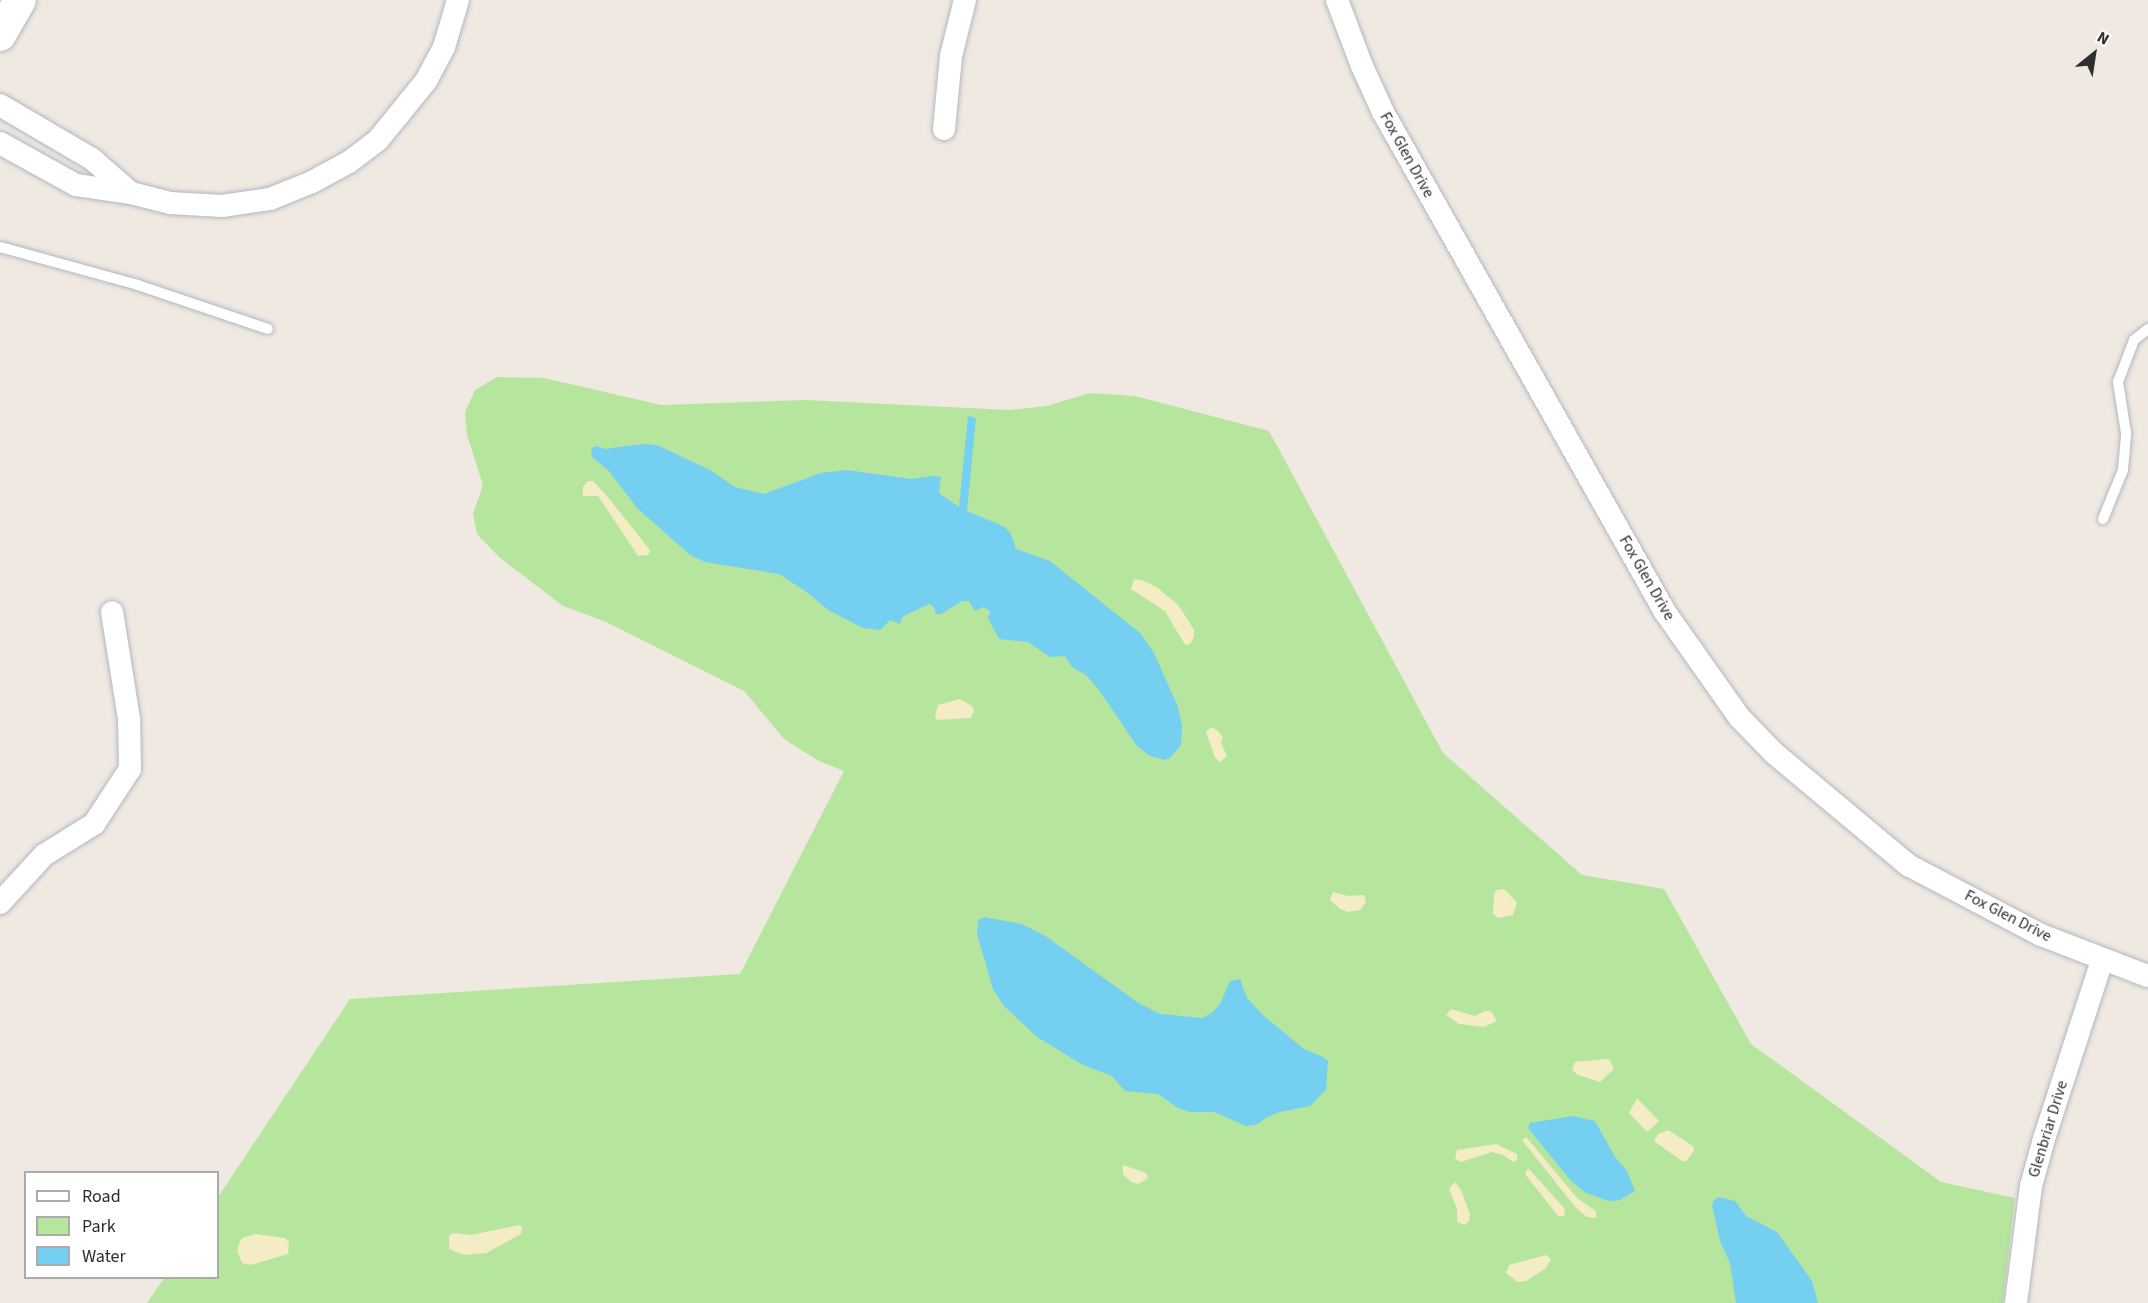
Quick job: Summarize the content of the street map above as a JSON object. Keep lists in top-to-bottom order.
{
  "streets": {
    "street": ["Fox Glen Drive", "Glenbriar Drive"]
  },
  "crossings": [
    ["Fox Glen Drive", "Glenbriar Drive"]
  ],
  "legend": ["Road", "Park", "Water"],
  "north": "top right"
}
